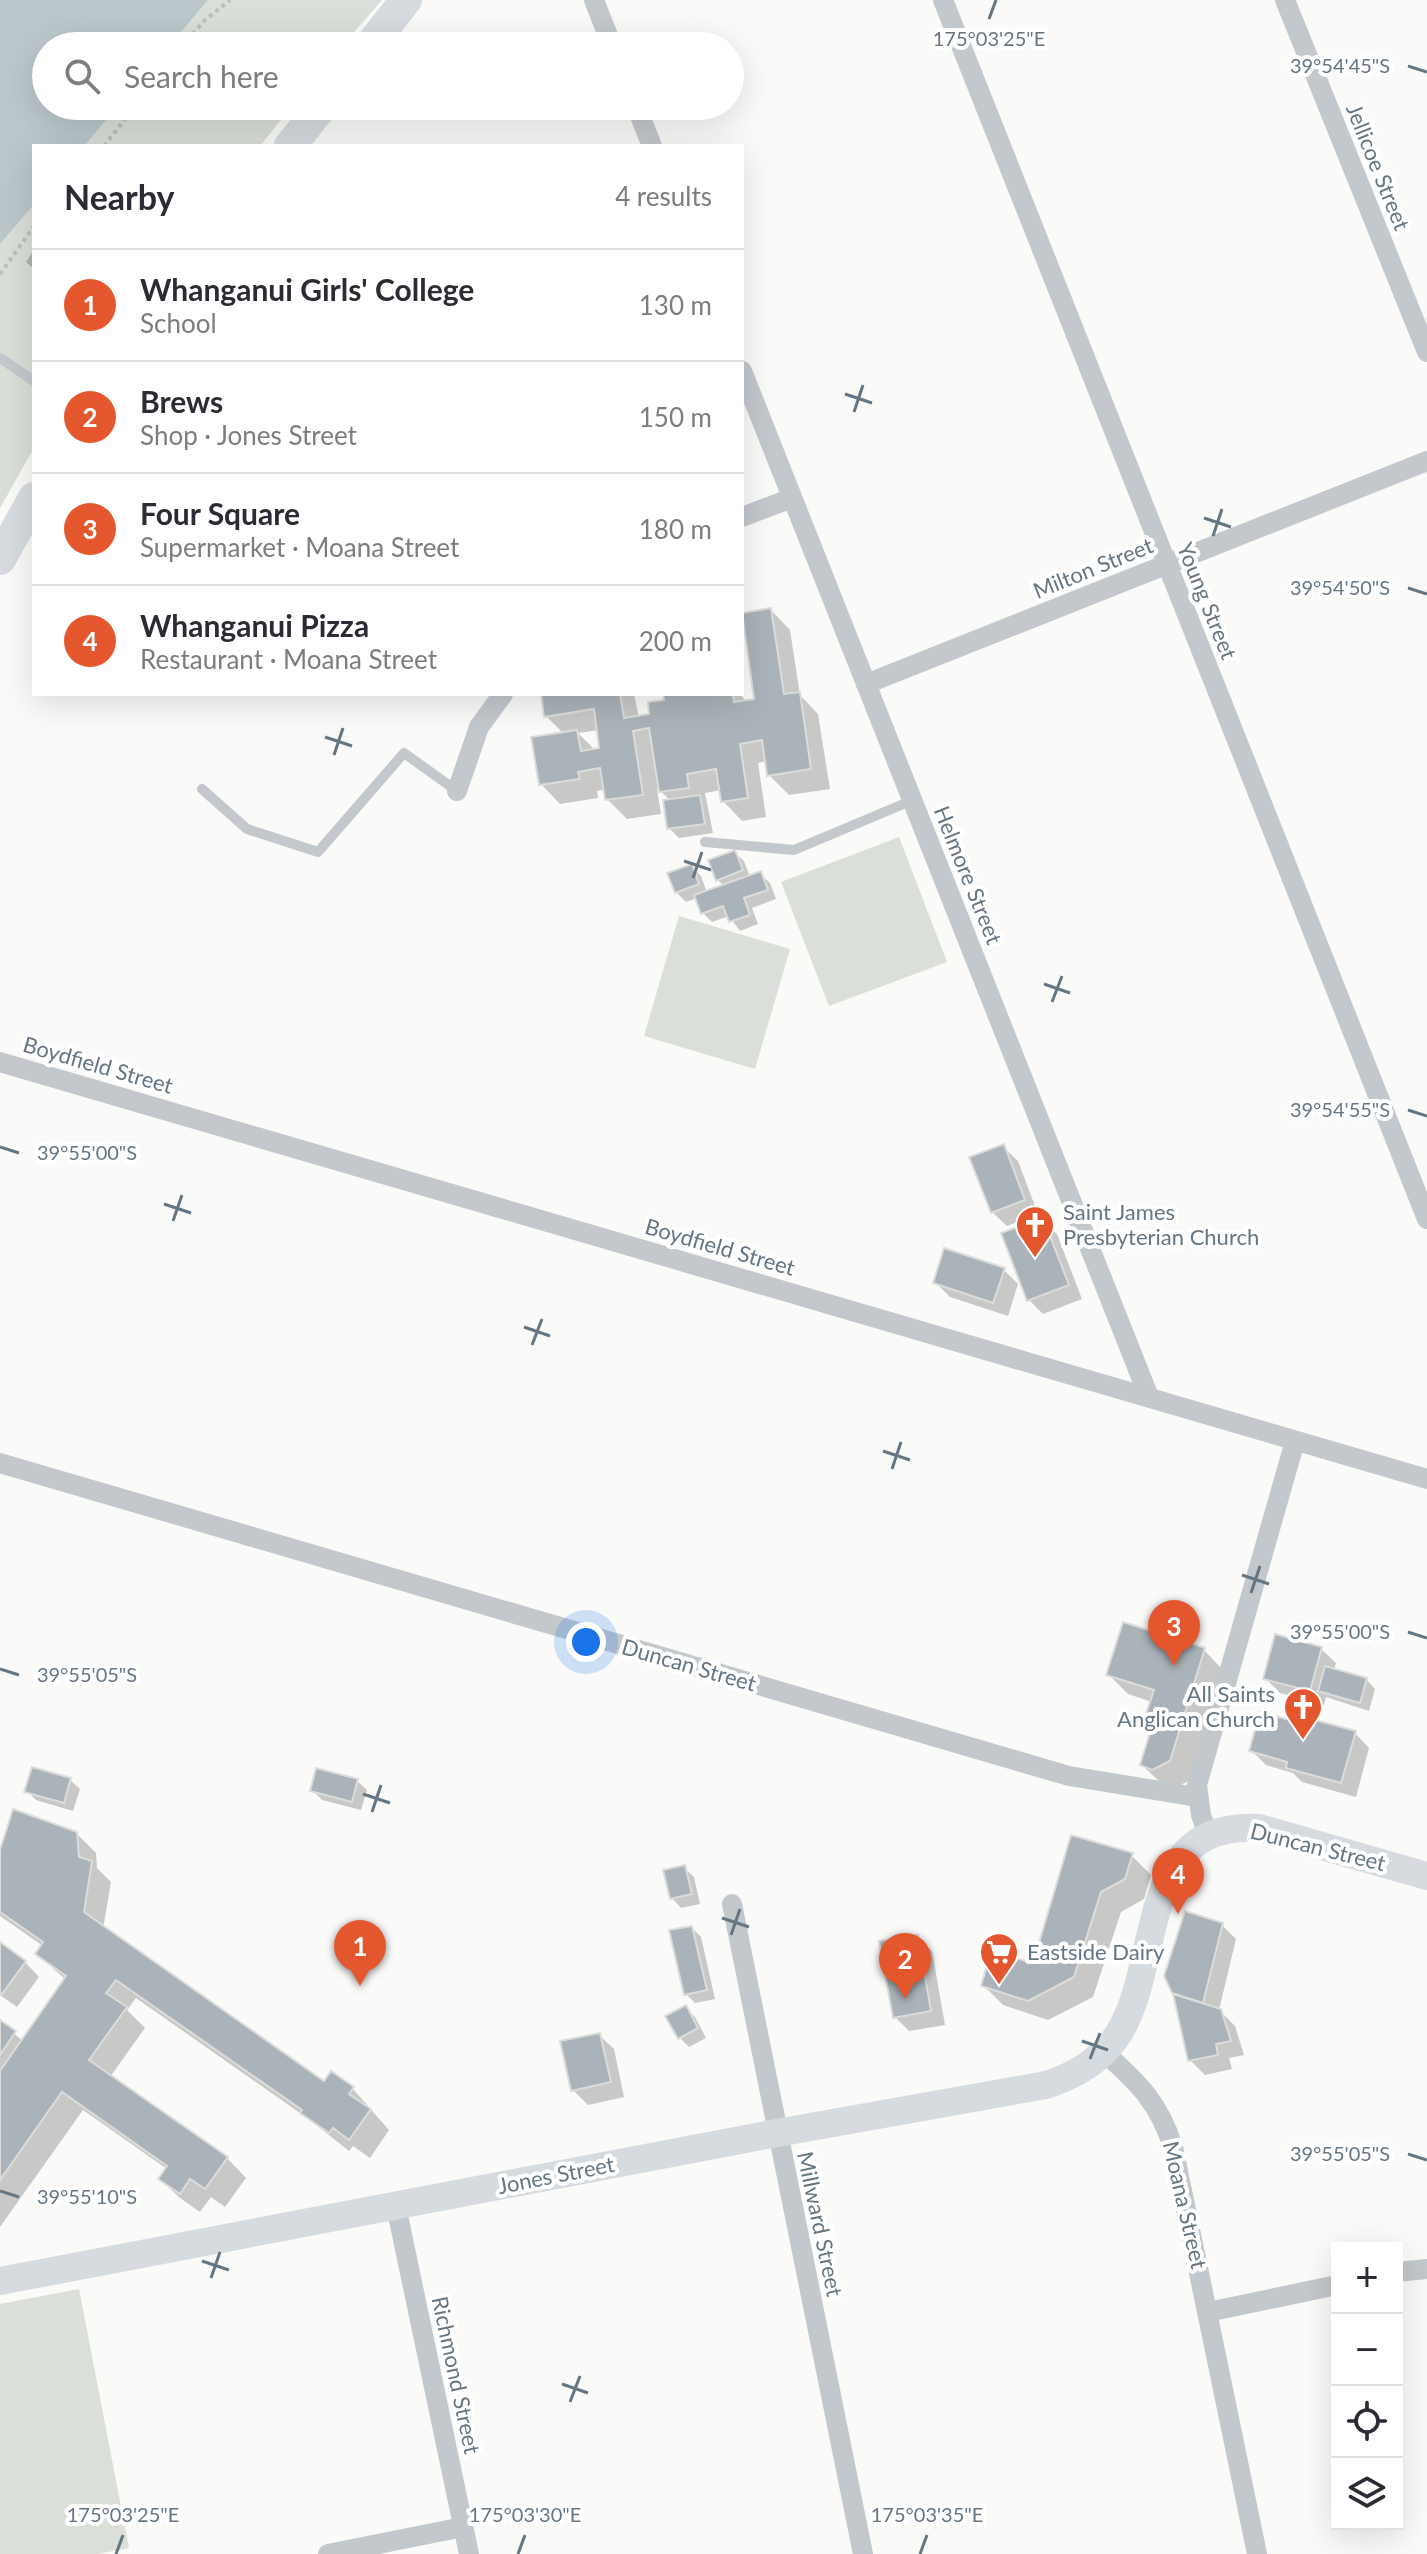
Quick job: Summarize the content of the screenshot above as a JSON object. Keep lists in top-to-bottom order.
{
  "streets": {
    "main road": ["Duncan Street", "Jones Street"],
    "street": [
      "Jellicoe Street",
      "Milton Street",
      "Young Street",
      "Helmore Street",
      "Boydfield Street",
      "Moana Street",
      "Millward Street",
      "Richmond Street"
    ]
  },
  "crossings": [
    ["Milton Street", "Young Street"],
    ["Milton Street", "Helmore Street"],
    ["Helmore Street", "Boydfield Street"],
    ["Jones Street", "Moana Street"],
    ["Jones Street", "Millward Street"],
    ["Jones Street", "Richmond Street"]
  ],
  "places": {
    "church": ["Saint James Presbyterian Church", "All Saints Anglican Church"],
    "supermarket": ["Eastside Dairy"]
  },
  "page": {
    "search": "Search here",
    "heading": ["Nearby", "4 results"],
    "list": [
      {
        "mark": "1",
        "name": "Whanganui Girls' College",
        "note": "School",
        "value": "130 m"
      },
      {
        "mark": "2",
        "name": "Brews",
        "note": "Shop · Jones Street",
        "value": "150 m"
      },
      {
        "mark": "3",
        "name": "Four Square",
        "note": "Supermarket · Moana Street",
        "value": "180 m"
      },
      {
        "mark": "4",
        "name": "Whanganui Pizza",
        "note": "Restaurant · Moana Street",
        "value": "200 m"
      }
    ],
    "pins": [
      "3",
      "4",
      "1",
      "2"
    ],
    "map_buttons": ["+", "−"]
  },
  "coordinates": [
    "175°03'25\"E",
    "39°54'45\"S",
    "39°54'50\"S",
    "39°54'55\"S",
    "39°55'00\"S",
    "39°55'05\"S",
    "39°55'10\"S",
    "175°03'30\"E",
    "175°03'35\"E"
  ]
}
